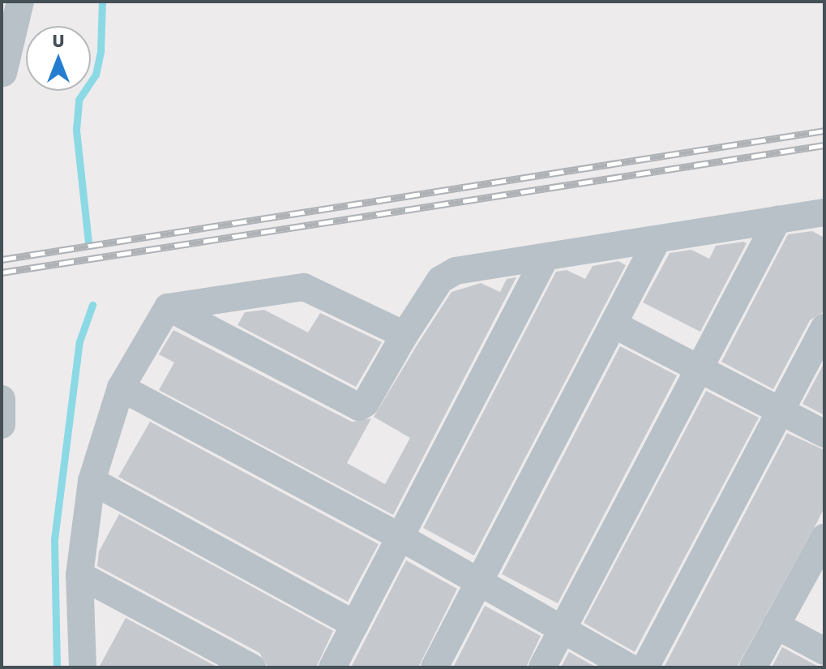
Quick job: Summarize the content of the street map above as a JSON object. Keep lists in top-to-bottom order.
{
  "north": "top"
}
